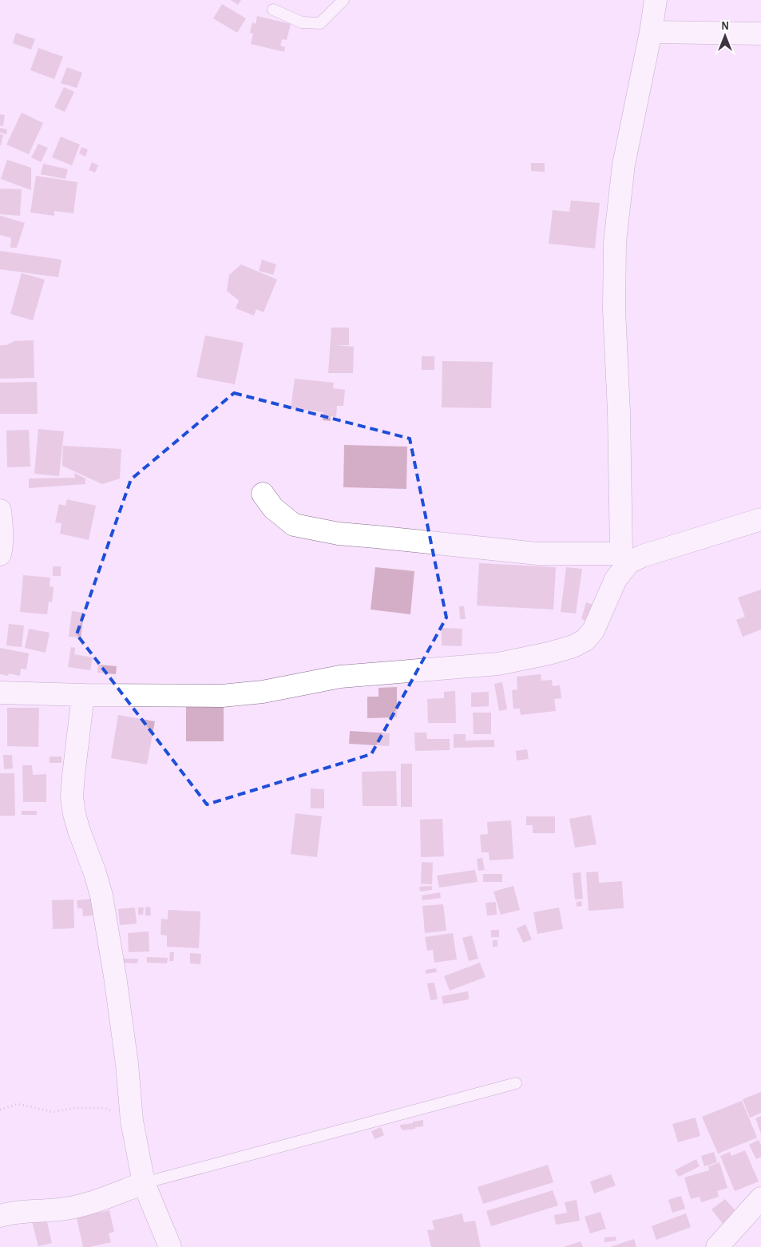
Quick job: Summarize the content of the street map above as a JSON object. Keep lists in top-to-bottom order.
{
  "north": "top"
}
